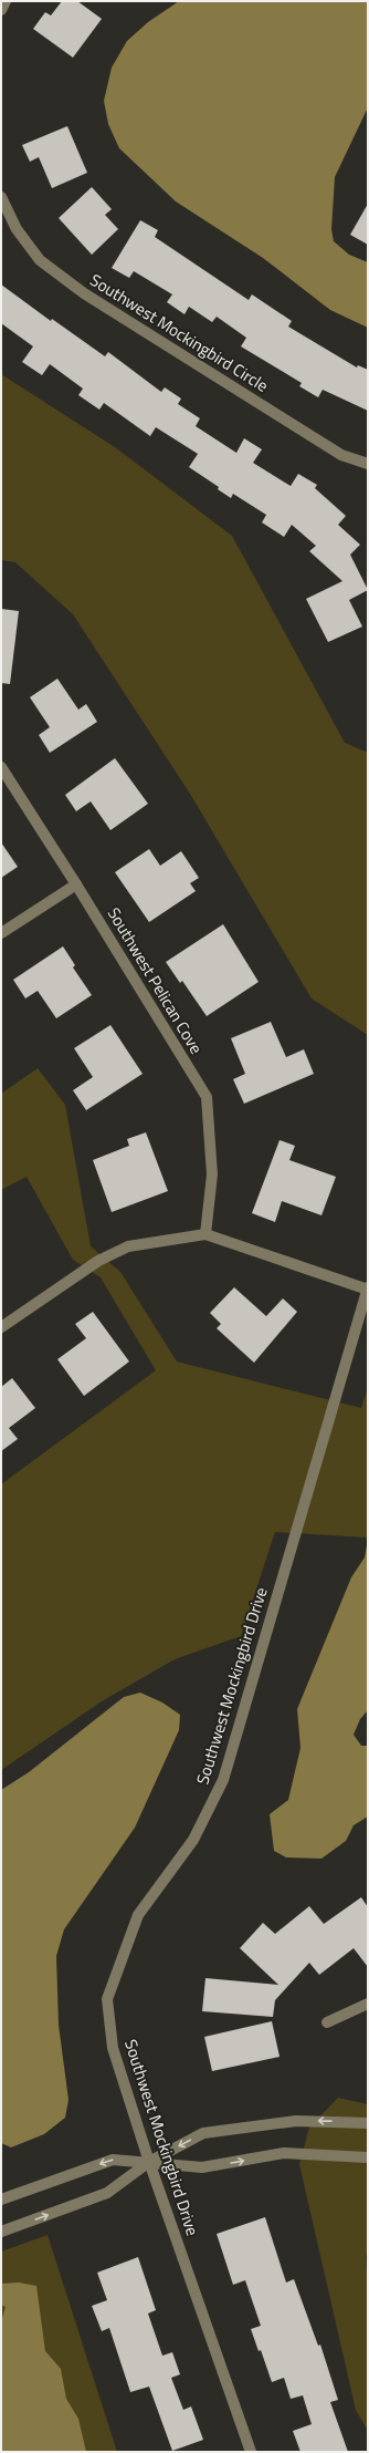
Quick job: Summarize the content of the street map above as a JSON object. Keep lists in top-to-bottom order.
{
  "streets": {
    "street": ["Southwest Mockingbird Circle", "Southwest Pelican Cove", "Southwest Mockingbird Drive"]
  }
}
